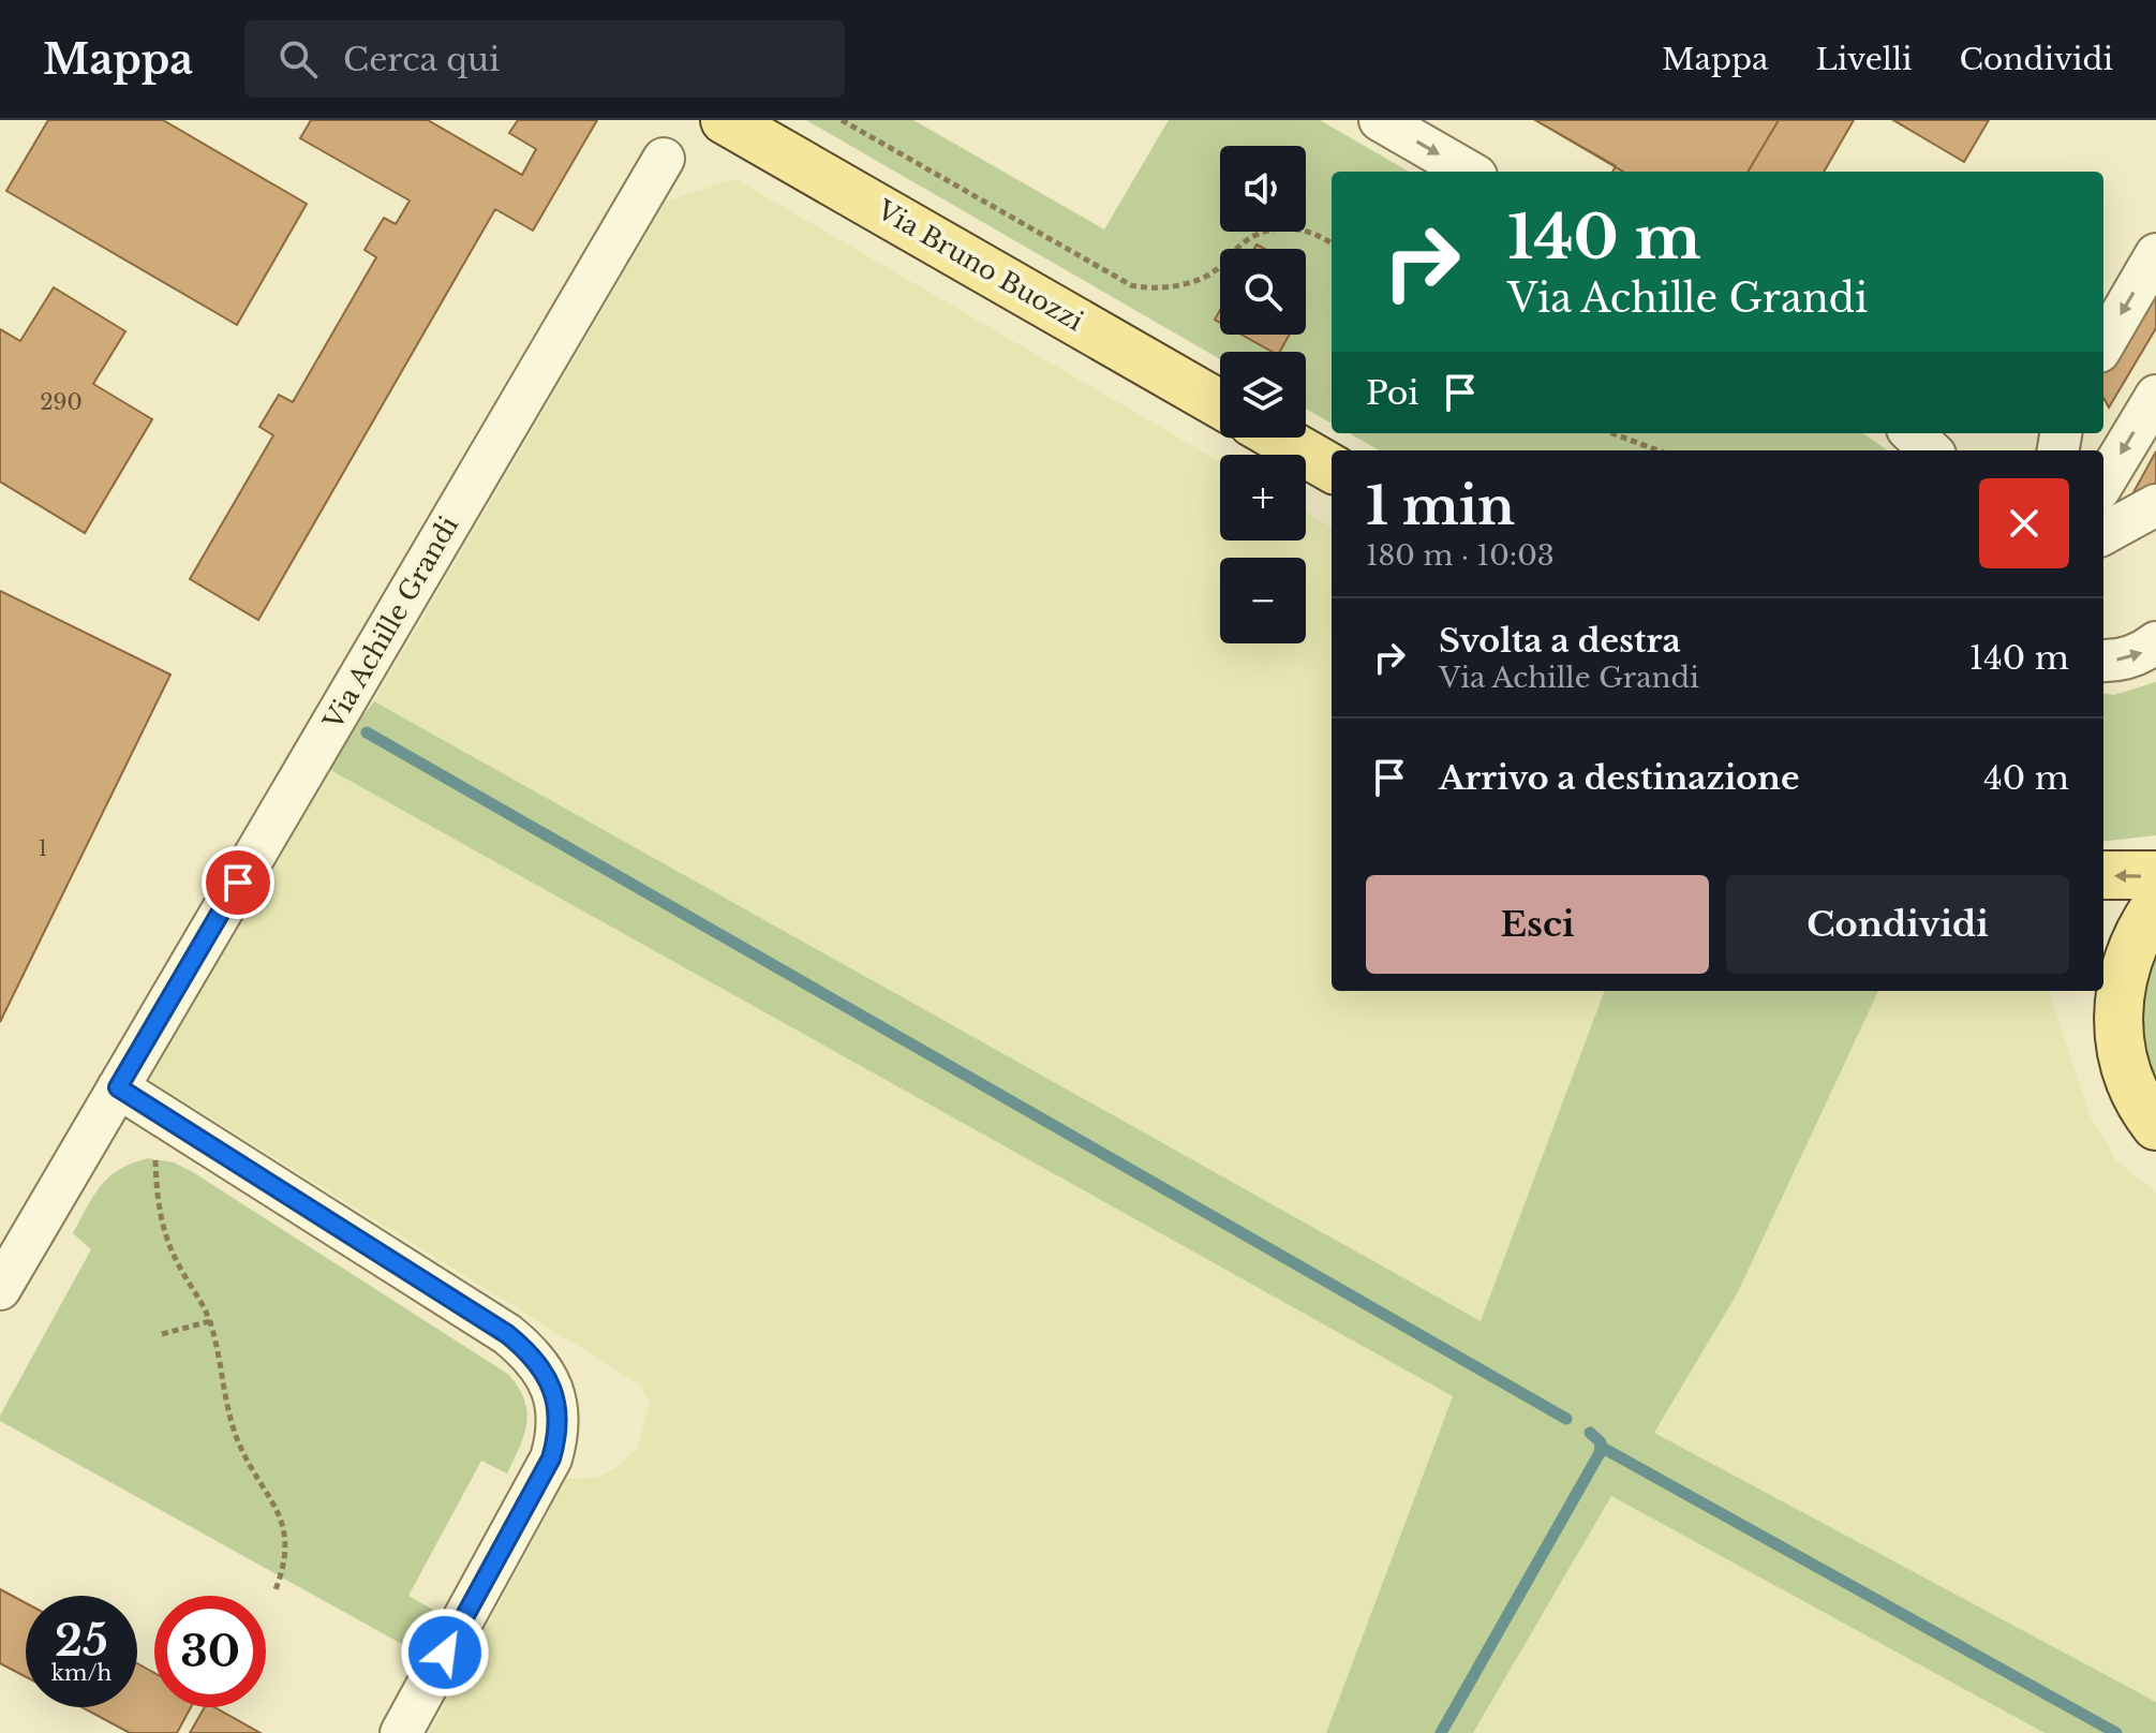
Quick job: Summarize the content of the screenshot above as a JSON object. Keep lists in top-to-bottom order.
{
  "streets": {
    "main road": ["Via Bruno Buozzi"],
    "street": ["Via Achille Grandi"]
  },
  "house_numbers": ["290", "1"],
  "page": {
    "header": "Mappa",
    "search": "Cerca qui",
    "nav": ["Mappa", "Livelli", "Condividi"],
    "map_buttons": ["+", "−"],
    "turn": ["140 m", "Via Achille Grandi"],
    "then": "Poi",
    "heading": ["1 min", "180 m · 10:03"],
    "list": [
      {
        "name": "Svolta a destra",
        "note": "Via Achille Grandi",
        "value": "140 m"
      },
      {
        "name": "Arrivo a destinazione",
        "value": "40 m"
      }
    ],
    "buttons": ["Esci", "Condividi"],
    "speed": "25 km/h",
    "limit": "30"
  }
}
